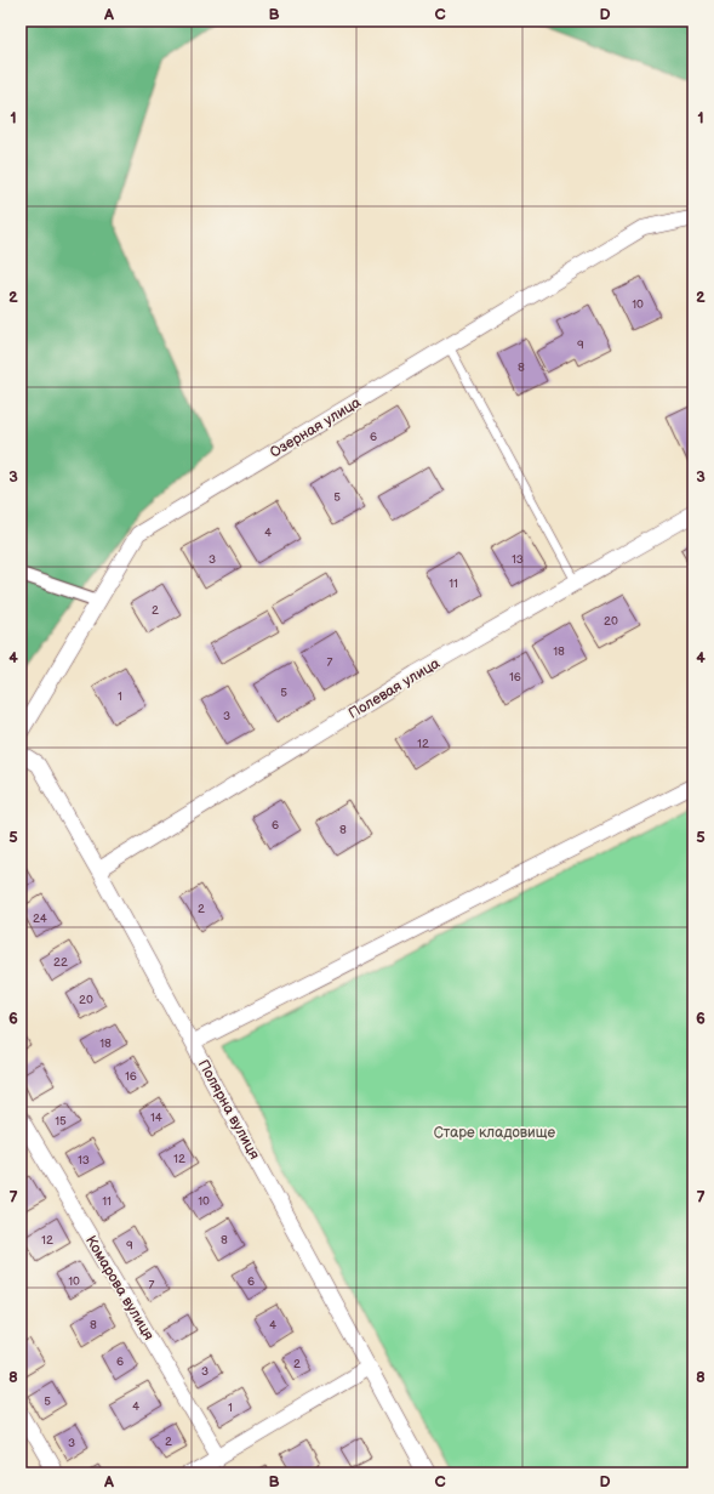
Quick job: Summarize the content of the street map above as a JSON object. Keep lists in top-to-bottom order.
{
  "streets": {
    "street": [
      "Озерная улица",
      "Полевая улица",
      "Полярна вулиця",
      "Комарова вулиця"
    ]
  },
  "crossings": [
    ["Полевая улица", "Полярна вулиця"]
  ],
  "parks": ["Старе кладовище"],
  "house_numbers": [
    "10",
    "9",
    "8",
    "6",
    "5",
    "4",
    "3",
    "13",
    "11",
    "2",
    "20",
    "18",
    "7",
    "16",
    "5",
    "1",
    "3",
    "12",
    "6",
    "8",
    "2",
    "24",
    "22",
    "20",
    "18",
    "16",
    "14",
    "15",
    "12",
    "13",
    "11",
    "10",
    "12",
    "8",
    "9",
    "10",
    "6",
    "7",
    "8",
    "4",
    "6",
    "2",
    "3",
    "5",
    "4",
    "1",
    "2",
    "3"
  ],
  "grid": {
    "columns": [
      "A",
      "B",
      "C",
      "D"
    ],
    "rows": [
      "1",
      "2",
      "3",
      "4",
      "5",
      "6",
      "7",
      "8"
    ]
  }
}
